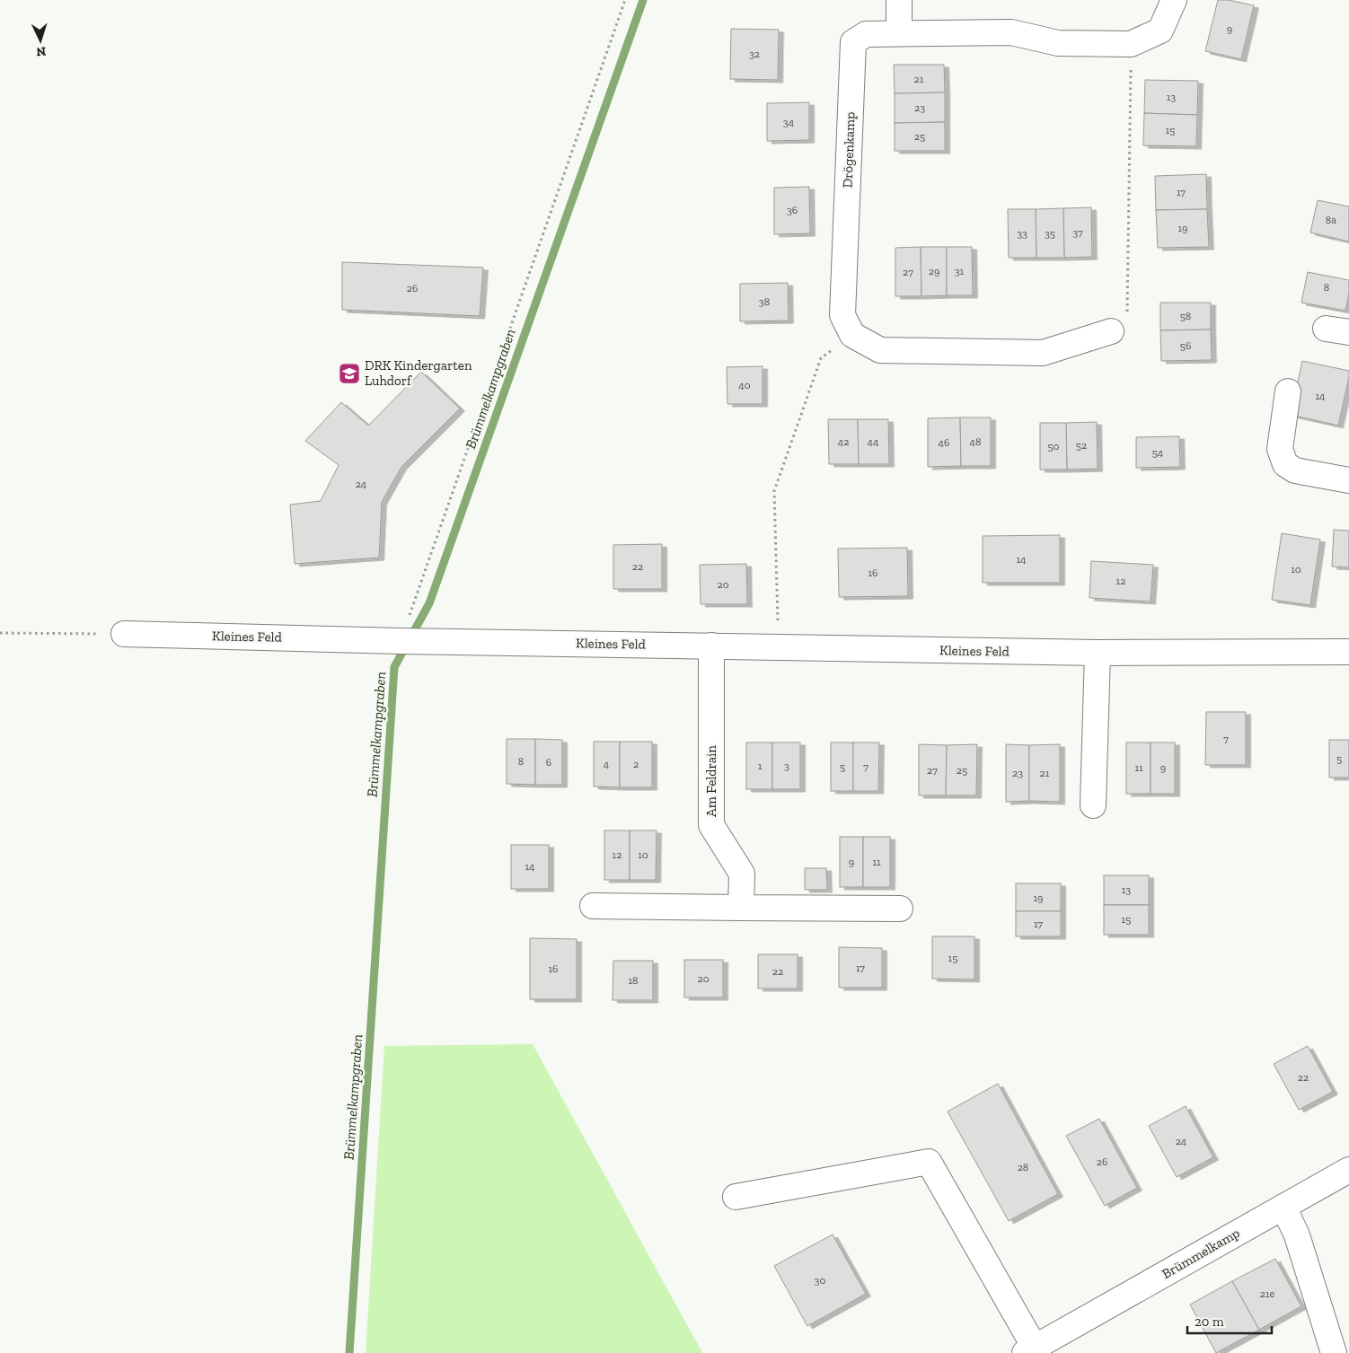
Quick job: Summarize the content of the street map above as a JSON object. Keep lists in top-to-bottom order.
{
  "streets": {
    "street": [
      "Drögenkamp",
      "Kleines Feld",
      "Am Feldrain",
      "Brümmelkamp"
    ]
  },
  "crossings": [
    ["Kleines Feld", "Am Feldrain"]
  ],
  "water": ["Brümmelkampgraben"],
  "places": {
    "school or university": ["DRK Kindergarten Luhdorf"]
  },
  "house_numbers": [
    "9",
    "32",
    "21",
    "13",
    "23",
    "34",
    "15",
    "25",
    "17",
    "36",
    "8a",
    "19",
    "37",
    "33",
    "35",
    "29",
    "31",
    "27",
    "8",
    "26",
    "38",
    "58",
    "56",
    "40",
    "14",
    "42",
    "44",
    "48",
    "46",
    "52",
    "50",
    "54",
    "24",
    "14",
    "22",
    "10",
    "16",
    "12",
    "20",
    "7",
    "5",
    "8",
    "6",
    "4",
    "2",
    "1",
    "3",
    "5",
    "7",
    "11",
    "9",
    "27",
    "25",
    "23",
    "21",
    "12",
    "10",
    "9",
    "11",
    "14",
    "13",
    "19",
    "15",
    "17",
    "15",
    "17",
    "16",
    "22",
    "20",
    "18",
    "22",
    "24",
    "26",
    "28",
    "30",
    "21e"
  ],
  "scale_bar": "20 m",
  "north": "bottom"
}
